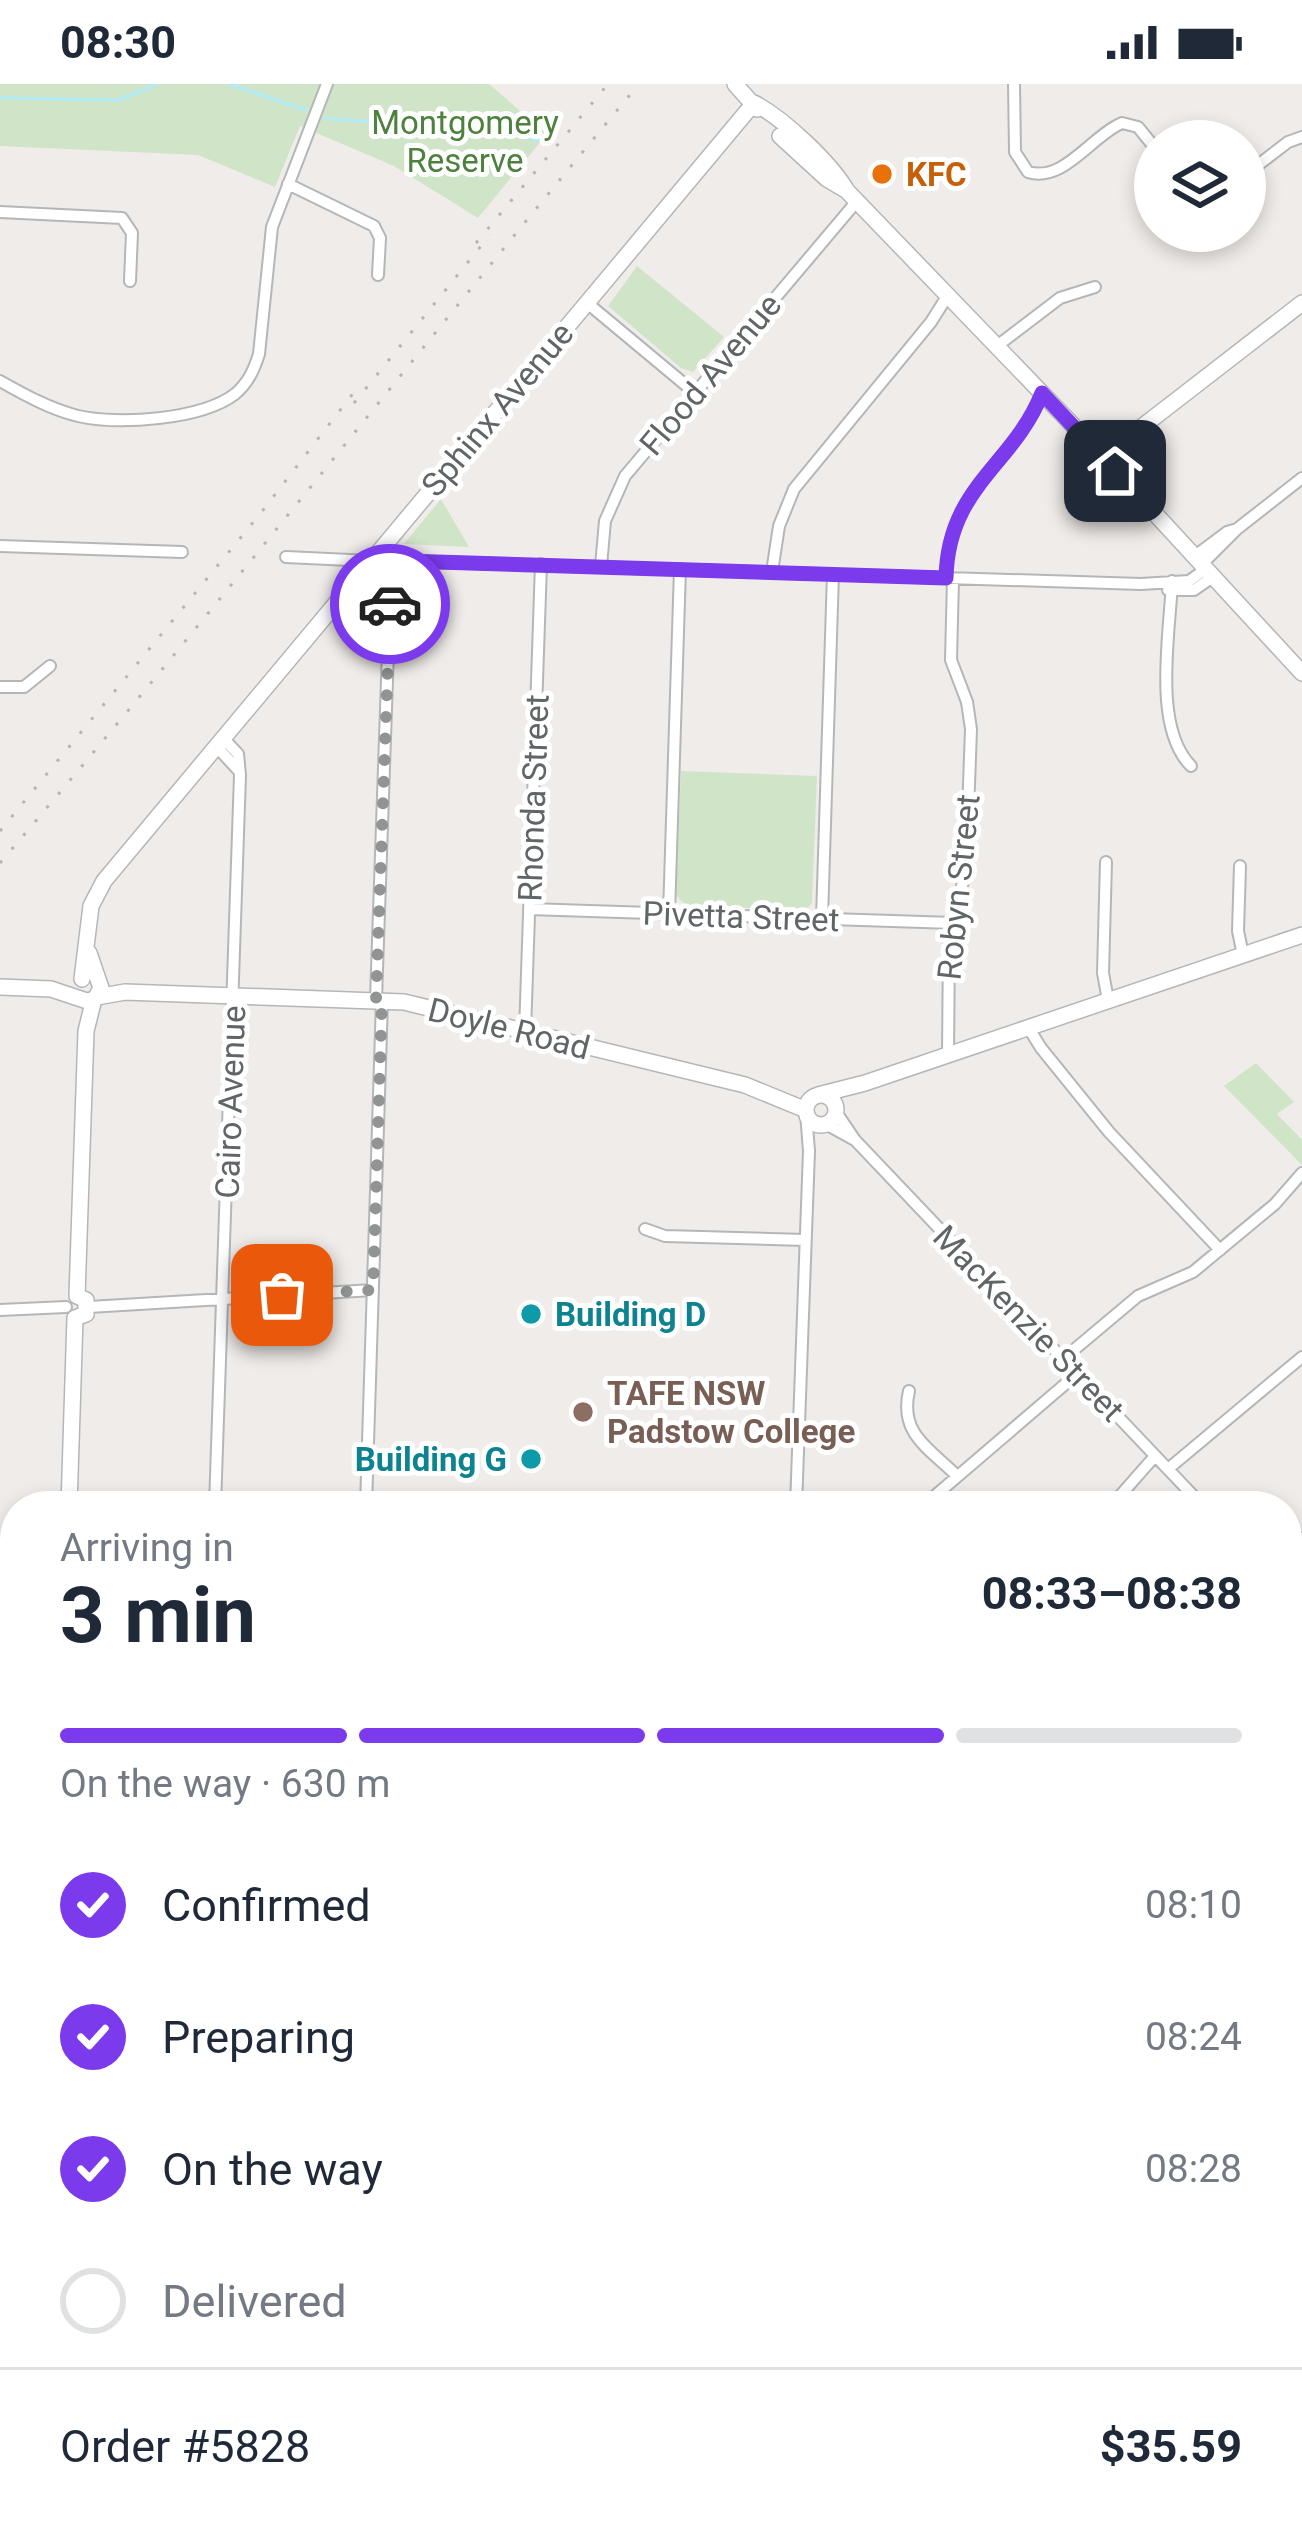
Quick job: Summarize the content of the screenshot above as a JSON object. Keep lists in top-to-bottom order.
{
  "streets": {
    "street": [
      "Flood Avenue",
      "Sphinx Avenue",
      "Rhonda Street",
      "Robyn Street",
      "Pivetta Street",
      "Doyle Road",
      "Cairo Avenue",
      "MacKenzie Street"
    ]
  },
  "crossings": [
    ["Sphinx Avenue", "Doyle Road"],
    ["Sphinx Avenue", "Cairo Avenue"],
    ["Rhonda Street", "Pivetta Street"],
    ["Rhonda Street", "Doyle Road"],
    ["Robyn Street", "Pivetta Street"],
    ["Doyle Road", "Cairo Avenue"]
  ],
  "parks": ["Montgomery Reserve"],
  "places": [
    "KFC",
    "Building D",
    "TAFE NSW Padstow College",
    "Building G"
  ],
  "page": {
    "status": "08:30",
    "heading": ["3 min", "Arriving in", "08:33–08:38"],
    "panel": ["Order #5828", "$35.59"],
    "bar": "On the way · 630 m",
    "list": [
      ["Confirmed", "08:10"],
      ["Preparing", "08:24"],
      ["On the way", "08:28"],
      "Delivered"
    ]
  }
}
